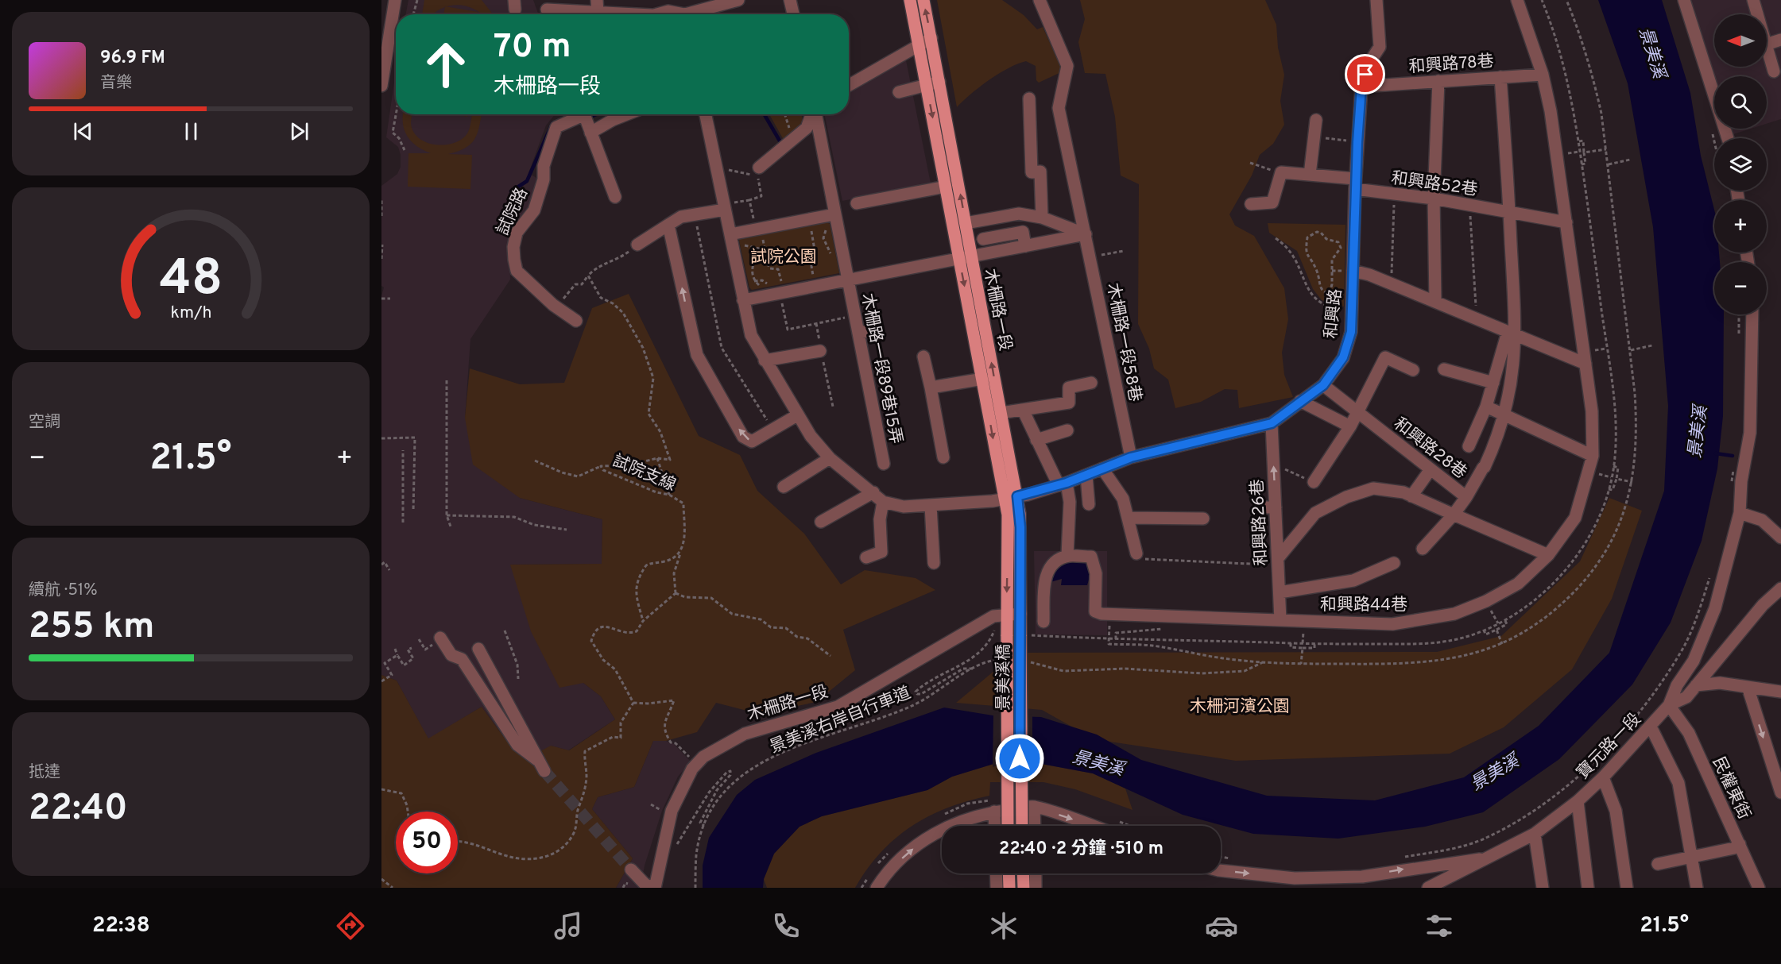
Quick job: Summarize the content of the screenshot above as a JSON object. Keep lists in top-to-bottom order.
{
  "streets": {
    "main road": ["木柵路一段", "景美溪橋"],
    "street": [
      "和興路78巷",
      "和興路52巷",
      "試院路",
      "和興路",
      "木柵路一段58巷",
      "木柵路一段89巷15弄",
      "和興路28巷",
      "和興路26巷",
      "和興路44巷",
      "寶元路一段",
      "民權東街"
    ],
    "path": ["試院支線", "景美溪右岸自行車道"]
  },
  "crossings": [
    ["和興路78巷", "和興路"],
    ["和興路52巷", "和興路"],
    ["木柵路一段", "和興路"],
    ["木柵路一段", "景美溪橋"],
    ["和興路", "木柵路一段58巷"],
    ["和興路", "和興路28巷"],
    ["和興路", "和興路26巷"],
    ["和興路26巷", "和興路44巷"],
    ["寶元路一段", "民權東街"]
  ],
  "one_way": ["和興路26巷"],
  "water": ["景美溪"],
  "parks": ["試院公園", "木柵河濱公園"],
  "north": "left",
  "page": {
    "map_buttons": ["+", "−"],
    "turn": ["70 m", "木柵路一段"],
    "song": ["96.9 FM", "音樂"],
    "tile": [
      "空調",
      ["續航 · 51%", "255 km"],
      ["抵達", "22:40"]
    ],
    "heat": ["−", "21.5°", "+"],
    "limit": "50",
    "trip": "22:40 · 2 分鐘 · 510 m",
    "tabs": ["22:38", "21.5°"],
    "gauge": ["48", "km/h"]
  }
}
